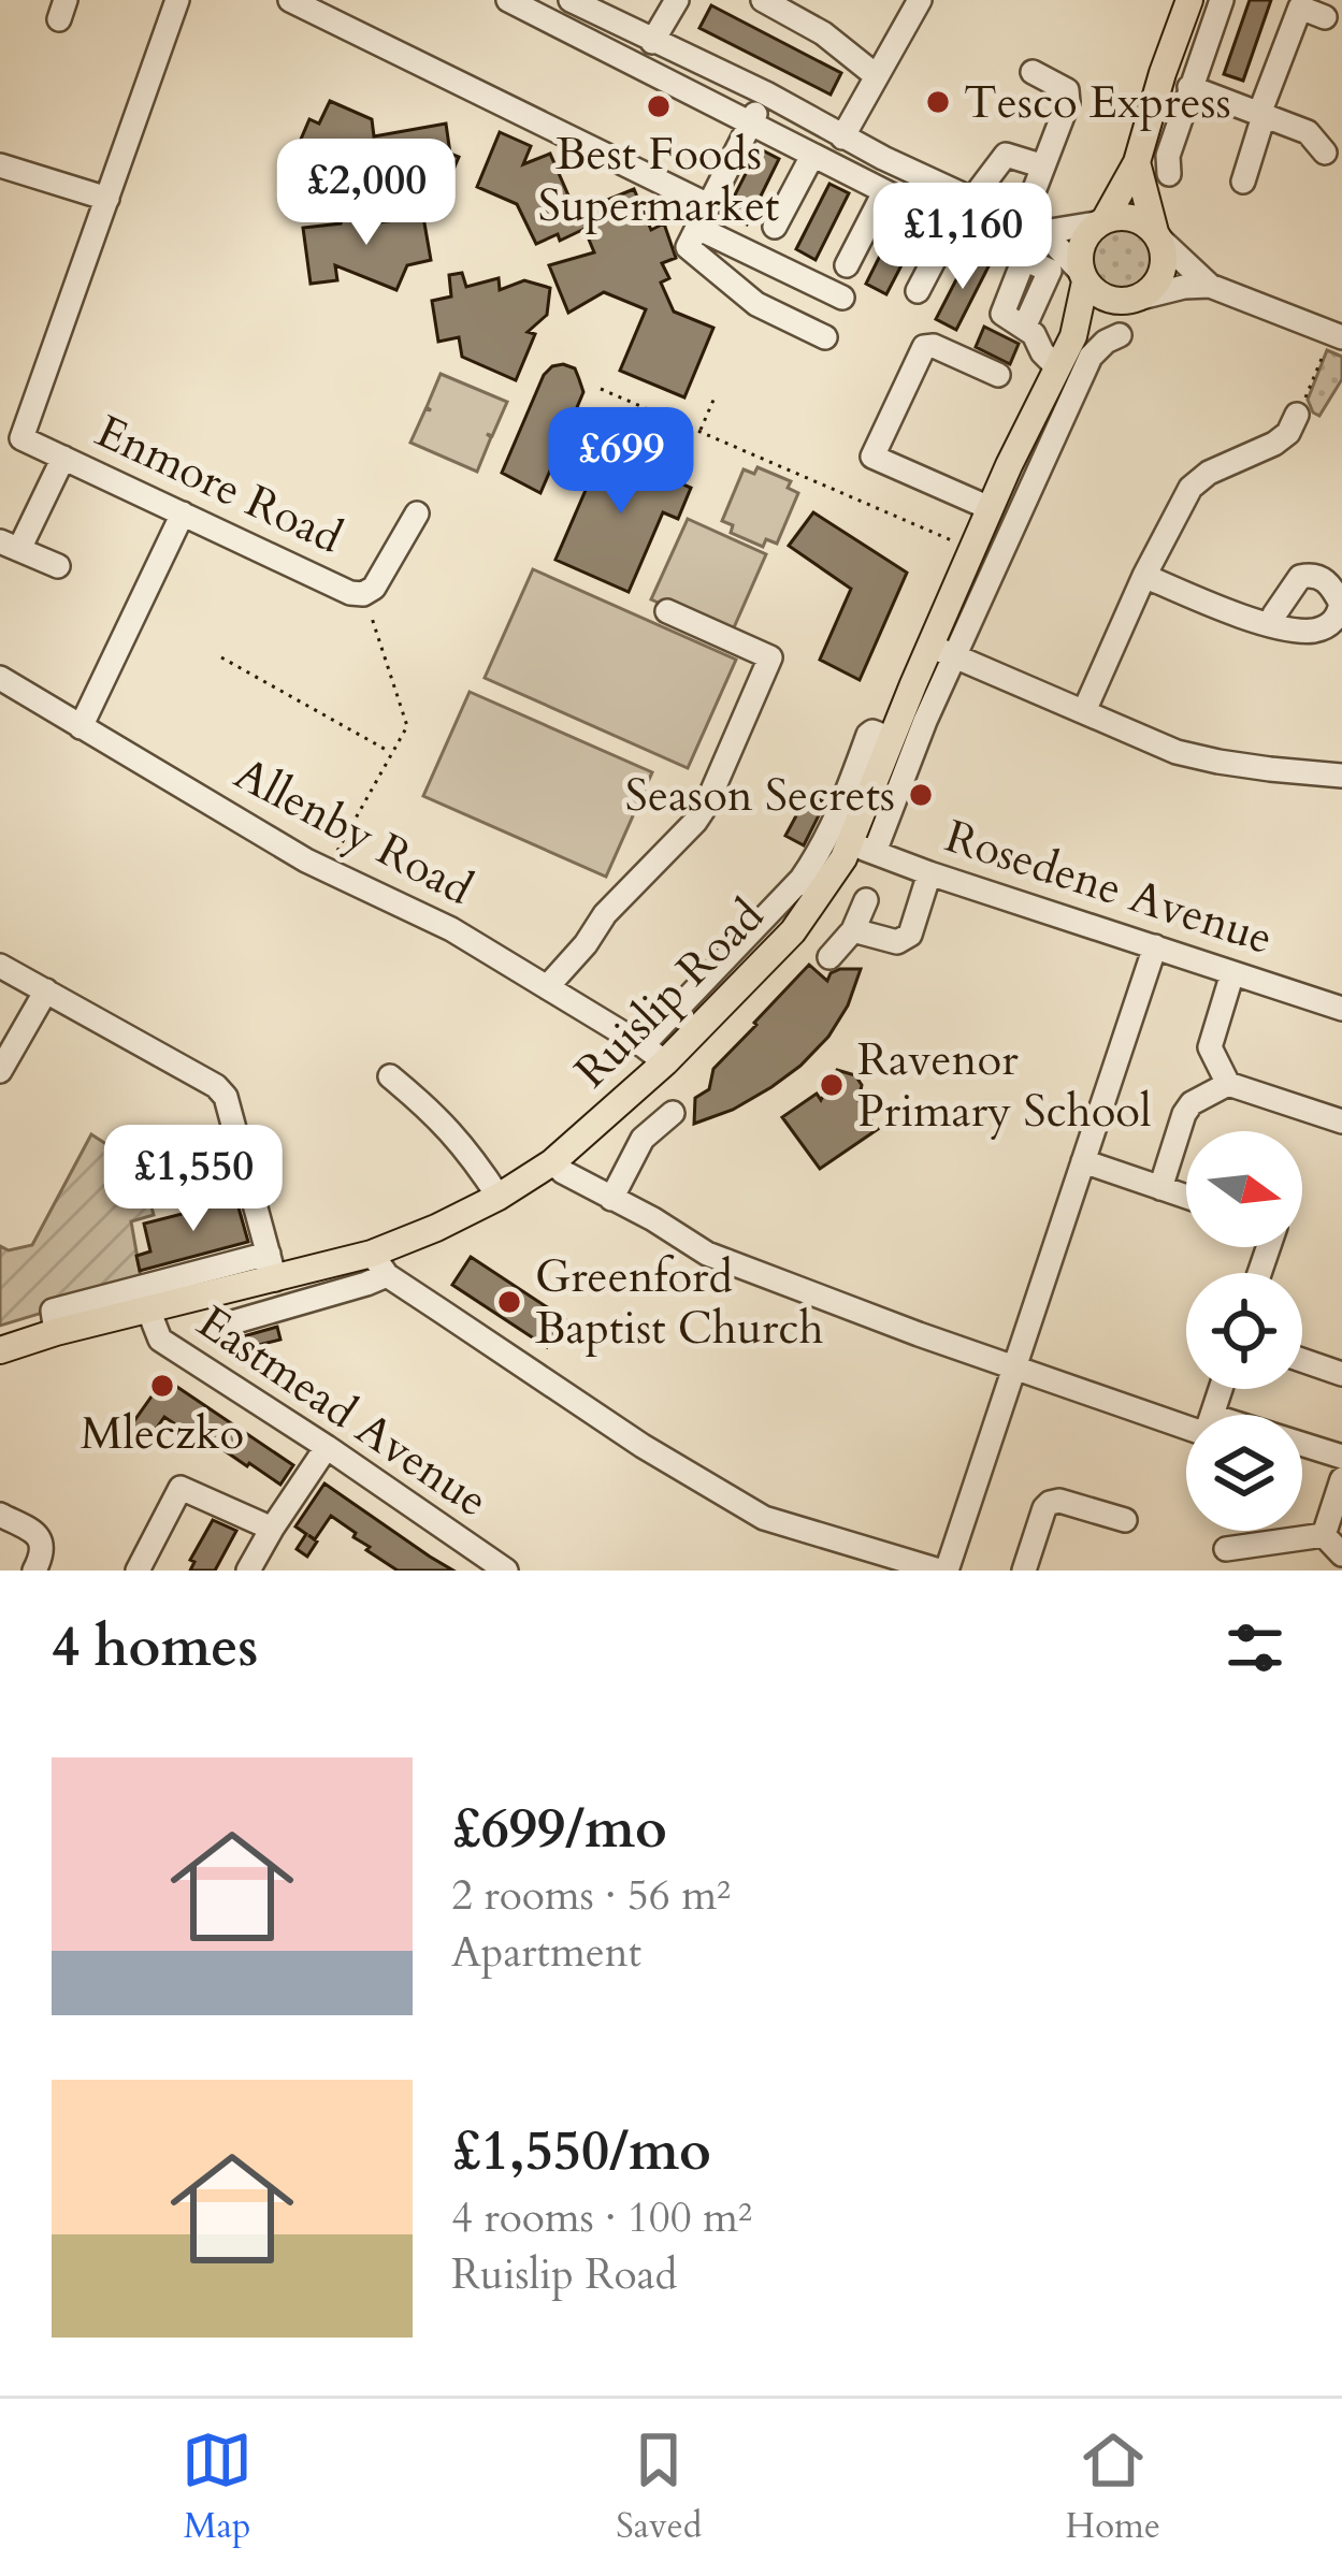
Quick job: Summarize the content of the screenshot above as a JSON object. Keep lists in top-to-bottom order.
{
  "streets": {
    "main road": ["Ruislip Road"],
    "street": [
      "Enmore Road",
      "Allenby Road",
      "Rosedene Avenue",
      "Eastmead Avenue"
    ]
  },
  "crossings": [
    ["Allenby Road", "Ruislip Road"],
    ["Rosedene Avenue", "Ruislip Road"],
    ["Ruislip Road", "Eastmead Avenue"]
  ],
  "places": [
    "Tesco Express",
    "Best Foods Supermarket",
    "Season Secrets",
    "Ravenor Primary School",
    "Greenford Baptist Church",
    "Mleczko"
  ],
  "north": "right",
  "page": {
    "price": [
      "£2,000",
      "£1,160",
      "£699",
      "£1,550"
    ],
    "heading": "4 homes",
    "list": [
      {
        "name": "£699/mo",
        "note": "2 rooms · 56 m² · Apartment"
      },
      {
        "name": "£1,550/mo",
        "note": "4 rooms · 100 m² · Ruislip Road"
      }
    ],
    "tabs": ["Map", "Saved", "Home"]
  }
}
